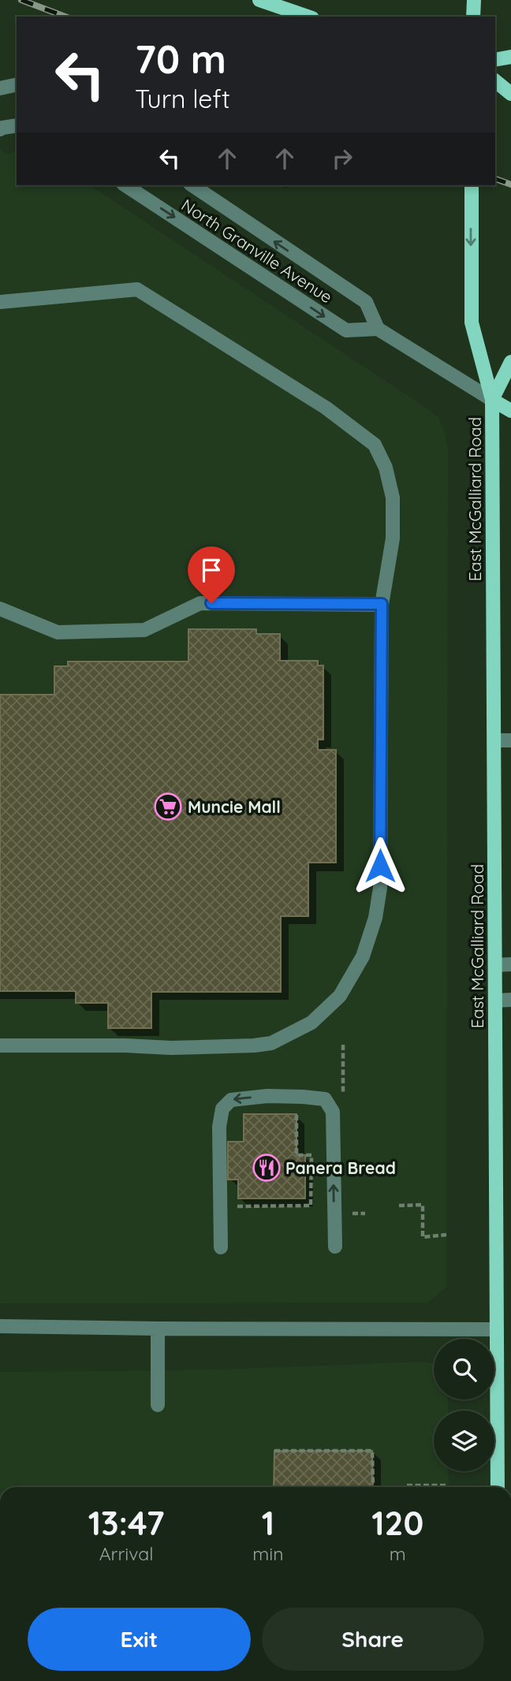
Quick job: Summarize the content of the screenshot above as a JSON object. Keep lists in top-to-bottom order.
{
  "streets": {
    "main road": ["East McGalliard Road"],
    "lane": ["North Granville Avenue"]
  },
  "places": {
    "supermarket": ["Muncie Mall"],
    "restaurant": ["Panera Bread"]
  },
  "page": {
    "turn": ["70 m", "Turn left"],
    "eta": [
      "13:47",
      "Arrival",
      "1",
      "min",
      "120",
      "m"
    ],
    "buttons": ["Exit", "Share"]
  }
}
